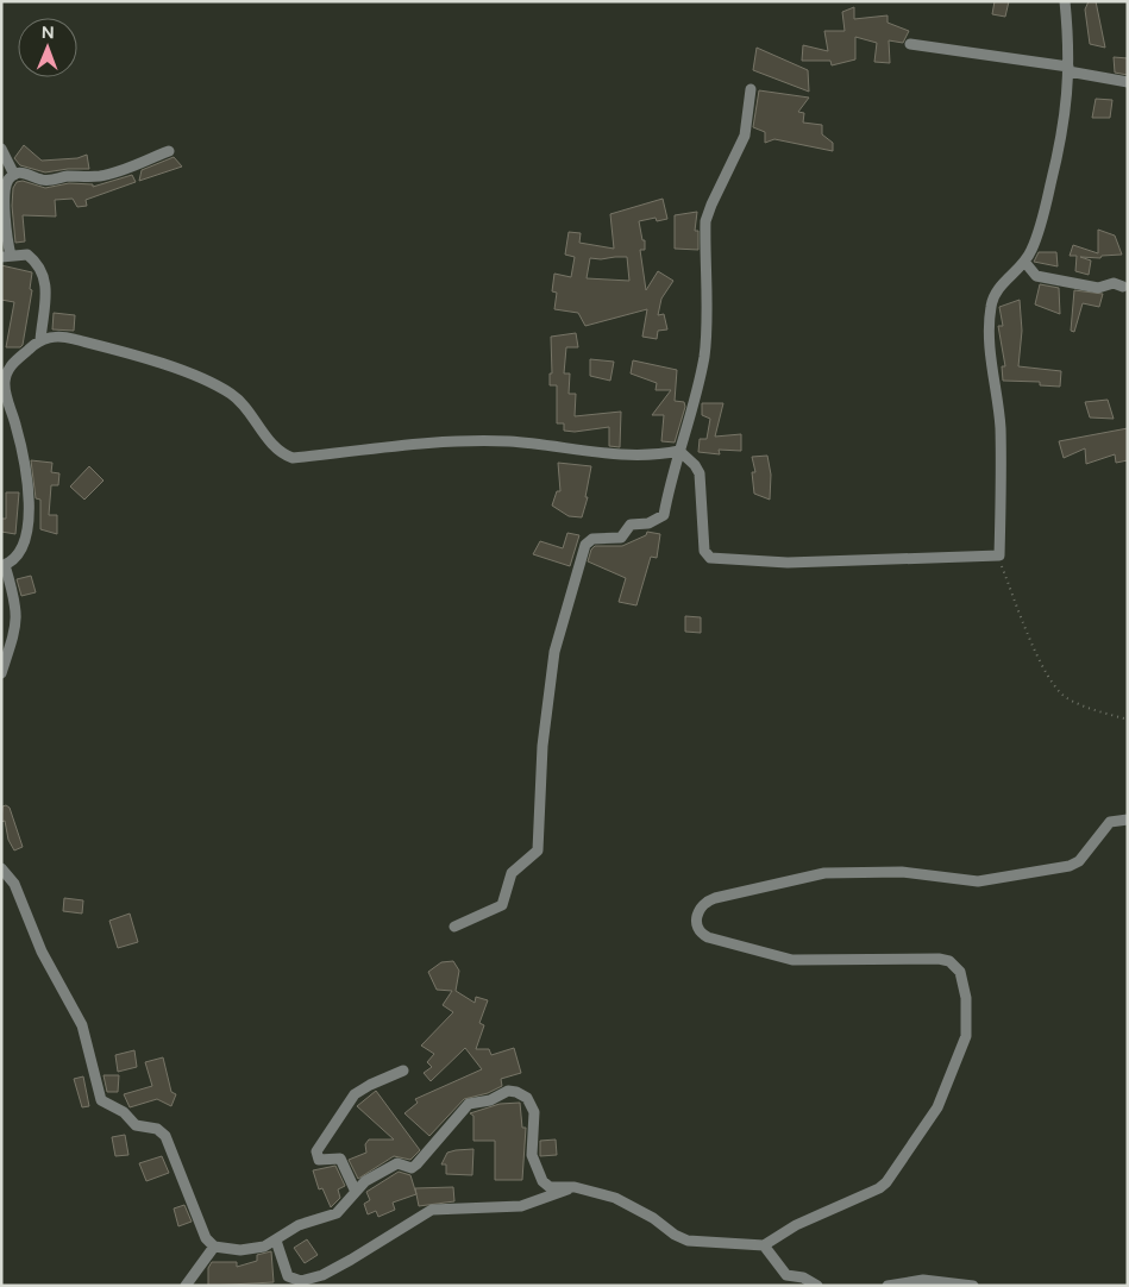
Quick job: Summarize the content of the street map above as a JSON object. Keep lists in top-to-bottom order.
{
  "north": "top"
}
